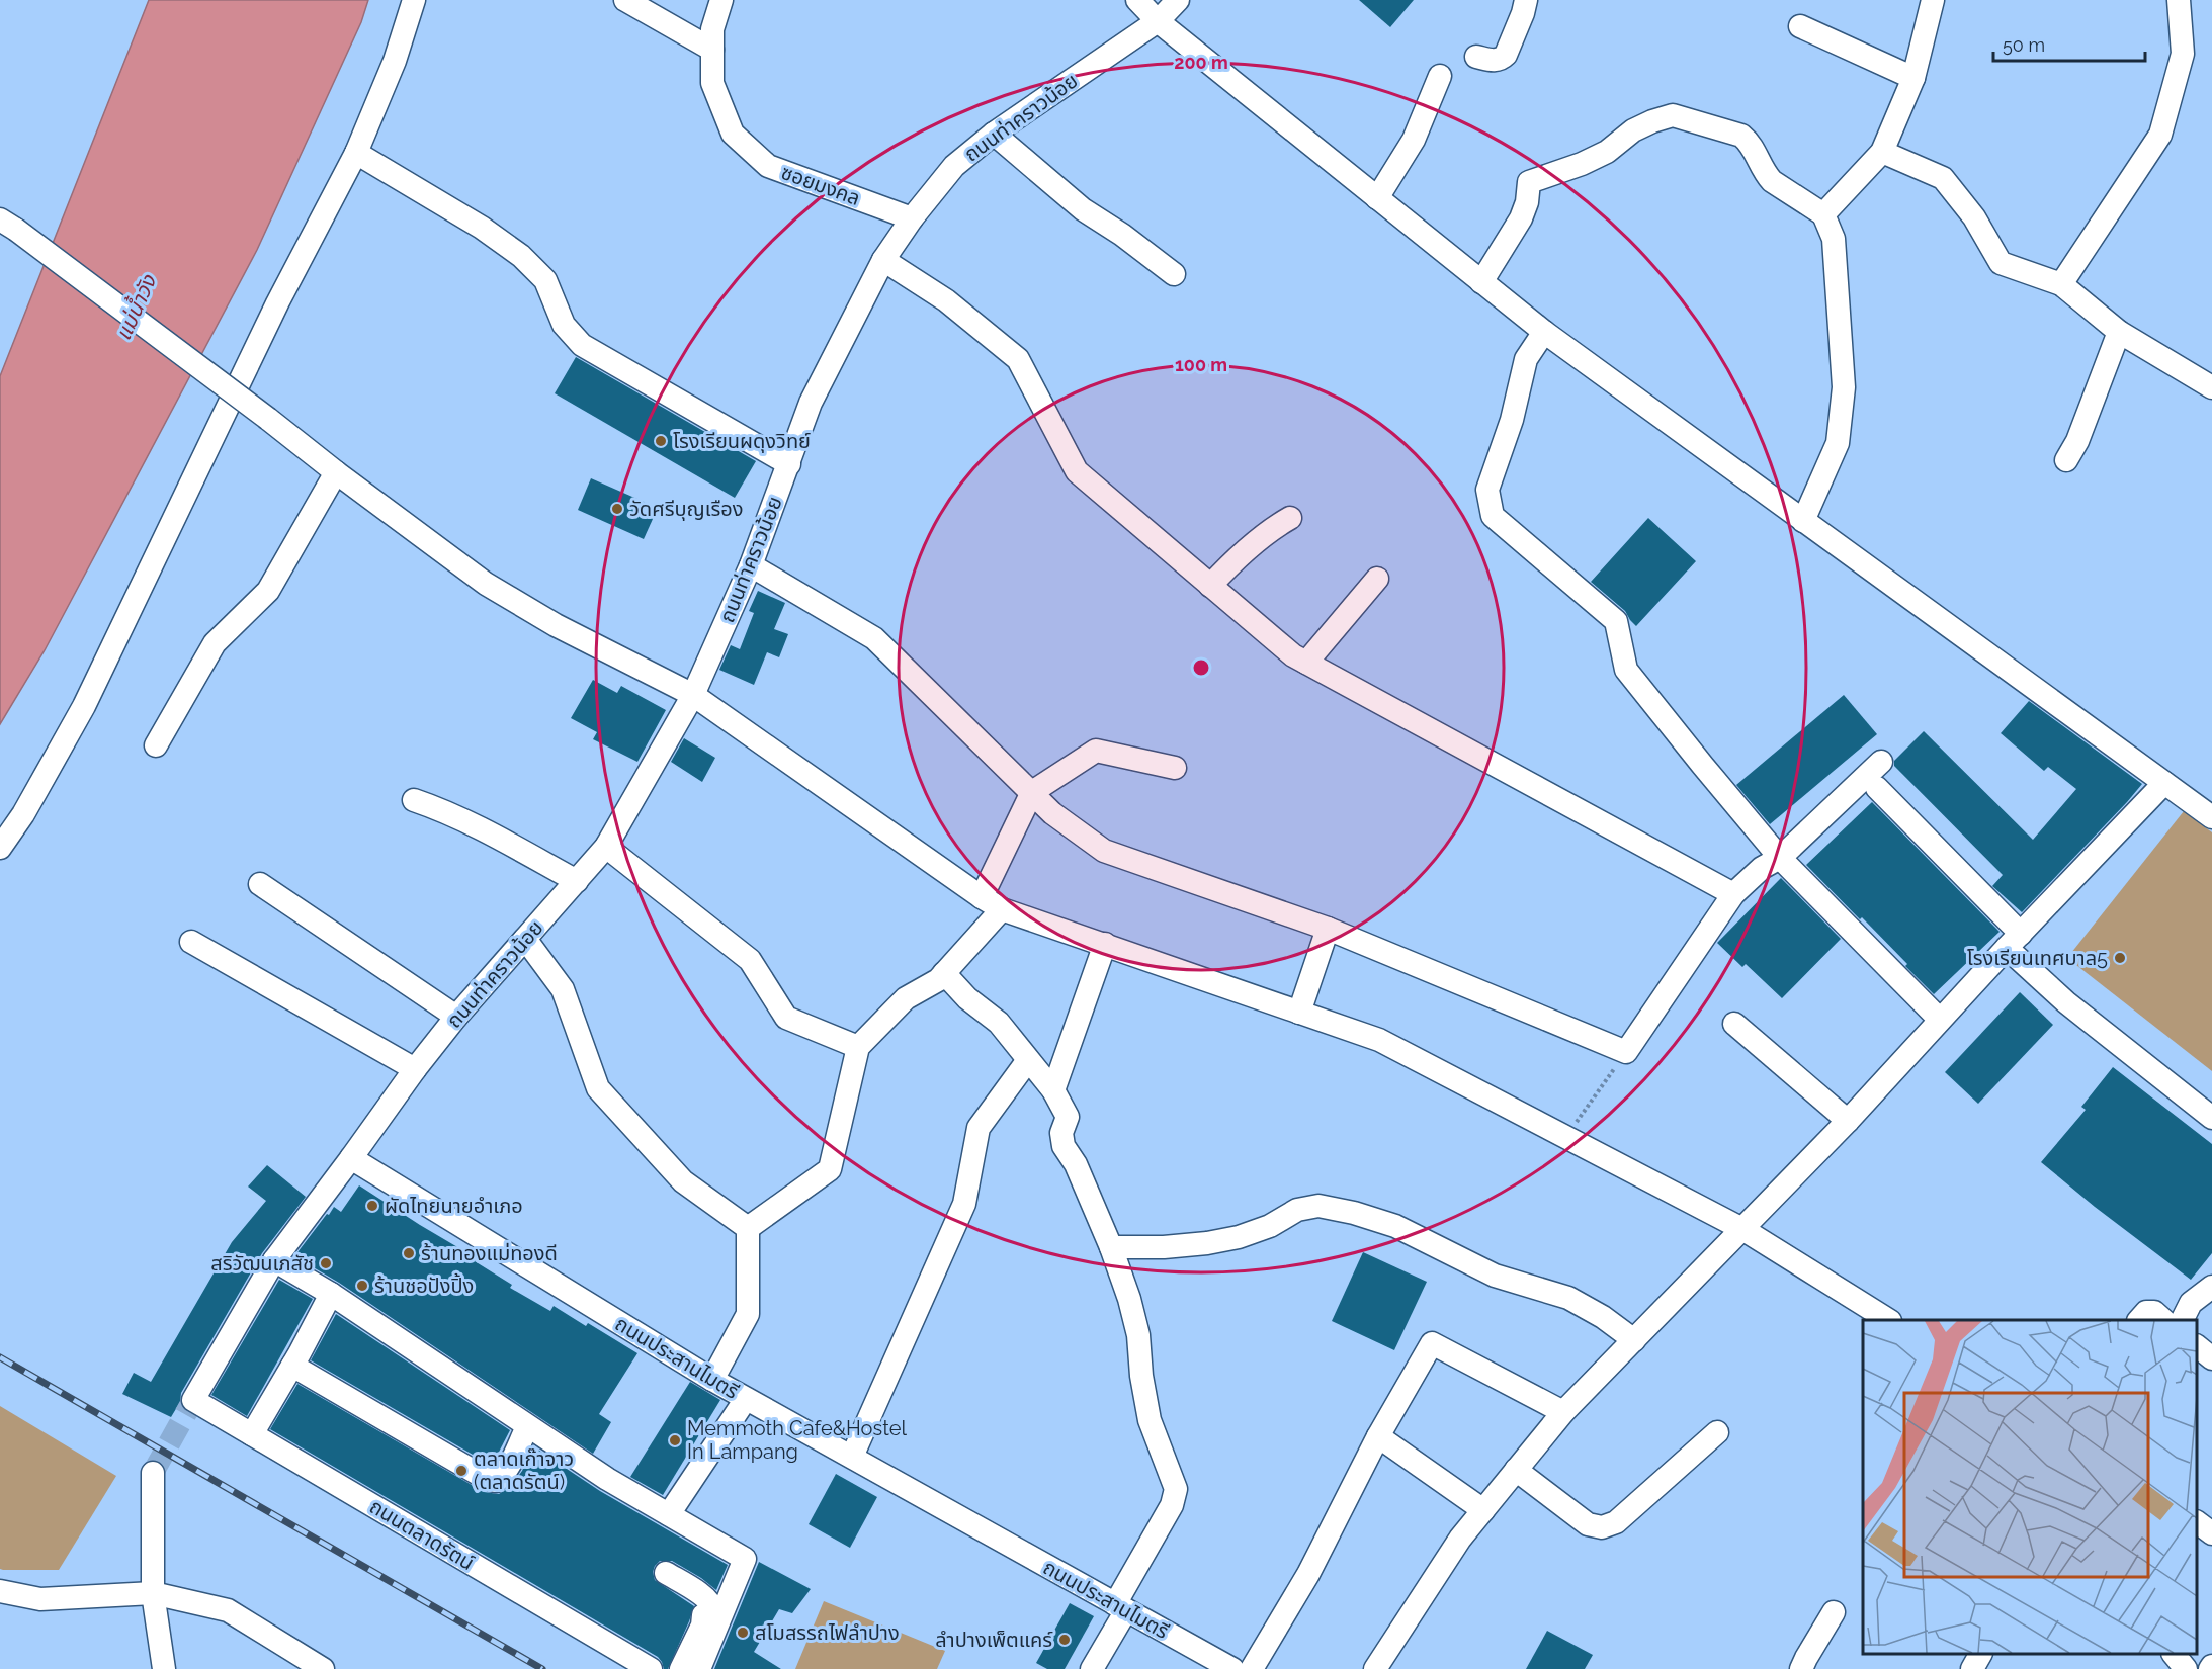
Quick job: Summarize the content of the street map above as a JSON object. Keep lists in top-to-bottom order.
{
  "streets": {
    "street": [
      "ถนนท่าคราวน้อย",
      "ซอยมงคล",
      "ถนนประสานไมตรี",
      "ถนนตลาดรัตน์"
    ]
  },
  "crossings": [
    ["ถนนท่าคราวน้อย", "ซอยมงคล"],
    ["ถนนท่าคราวน้อย", "ถนนประสานไมตรี"],
    ["ถนนท่าคราวน้อย", "ถนนตลาดรัตน์"]
  ],
  "water": ["แม่น้ำวัง"],
  "places": [
    "โรงเรียนผดุงวิทย์",
    "วัดศรีบุญเรือง",
    "โรงเรียนเทศบาล5",
    "ผัดไทยนายอำเภอ",
    "ร้านทองแม่ทองดี",
    "สริวัฒนเภสัช",
    "ร้านชอปังปิ้ง",
    "Memmoth Cafe&Hostel In Lampang",
    "ตลาดเก๊าจาว (ตลาดรัตน์)",
    "สโมสรรถไฟลำปาง",
    "ลำปางเพ็ตแคร์"
  ],
  "scale_bar": "50 m",
  "rings": ["200 m", "100 m"]
}
